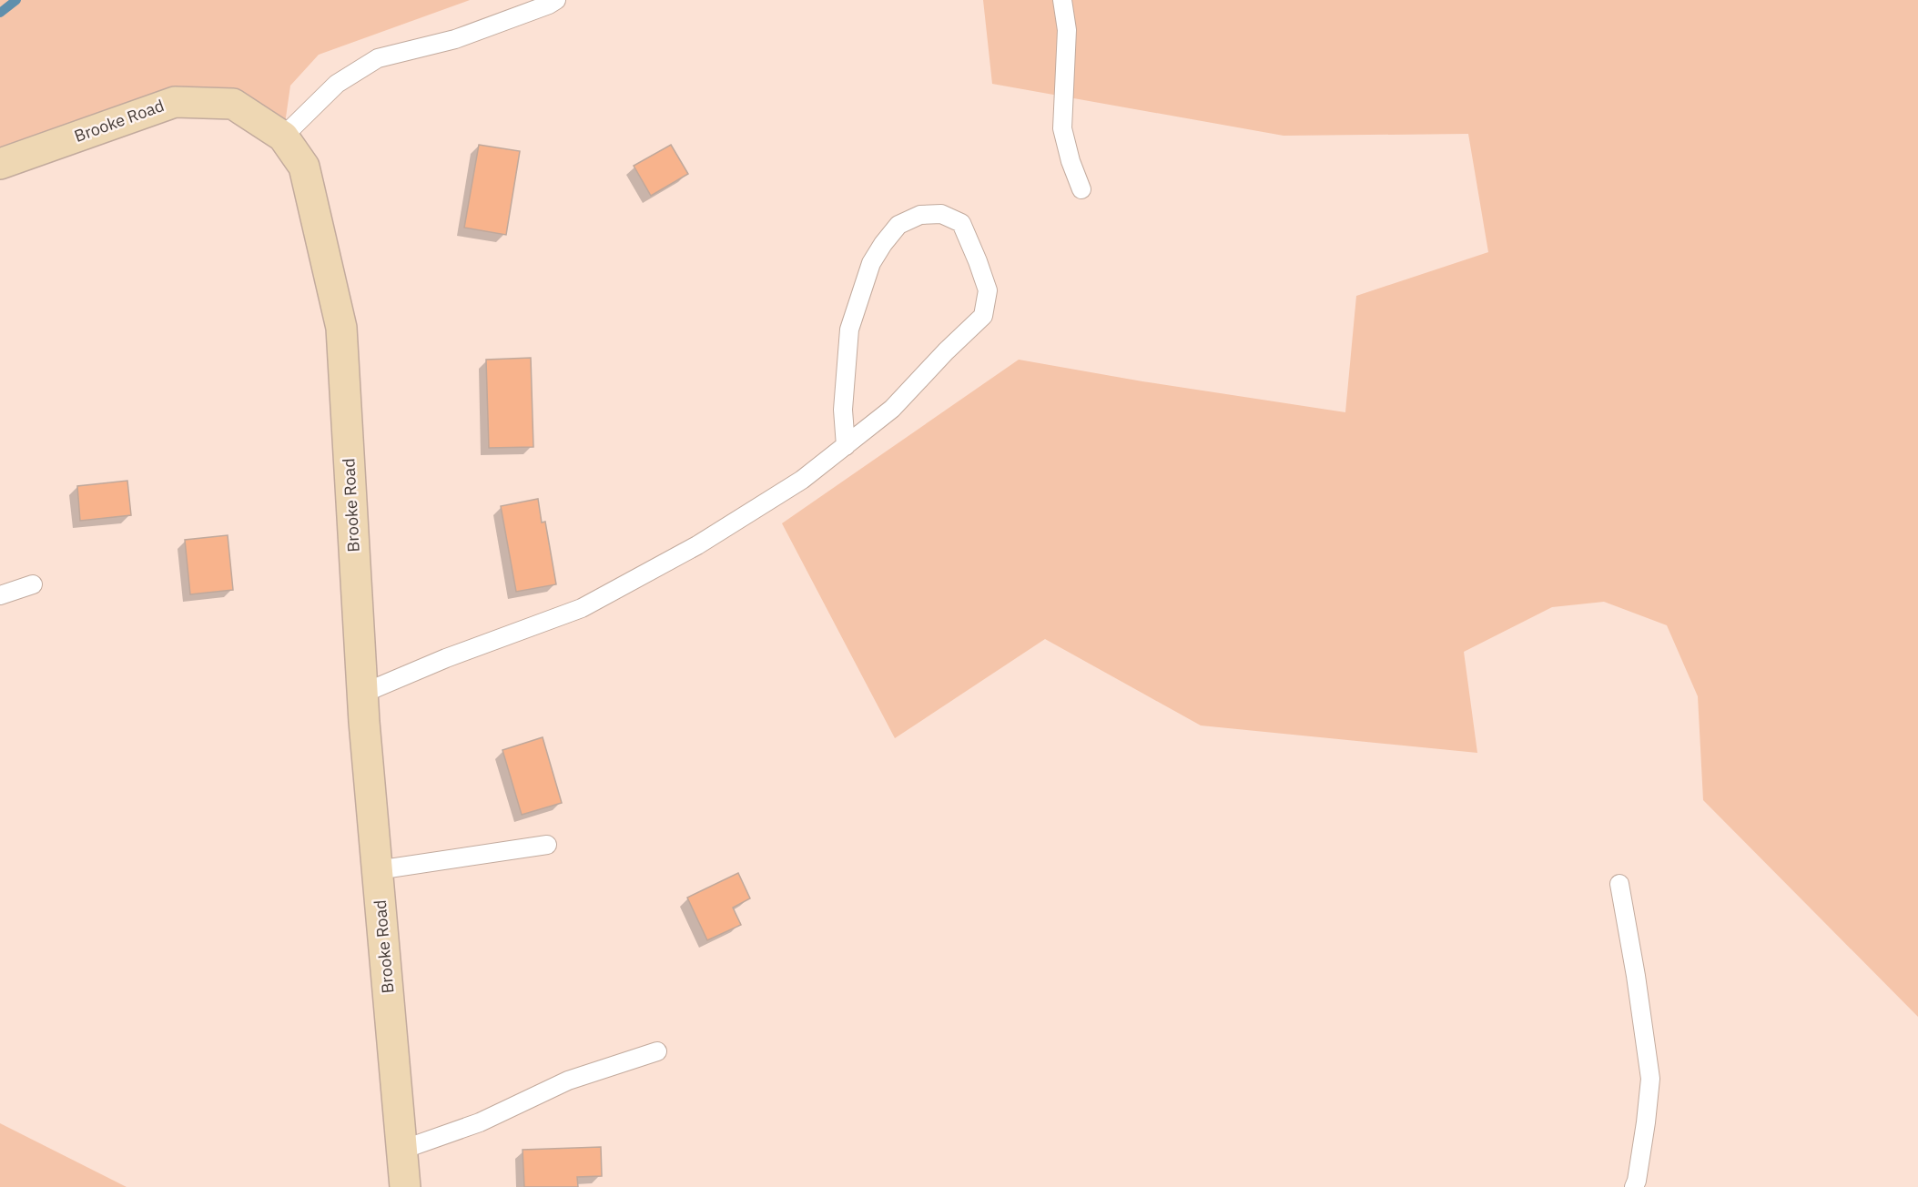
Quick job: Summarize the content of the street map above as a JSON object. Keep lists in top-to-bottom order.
{
  "streets": {
    "street": ["Brooke Road"]
  }
}
